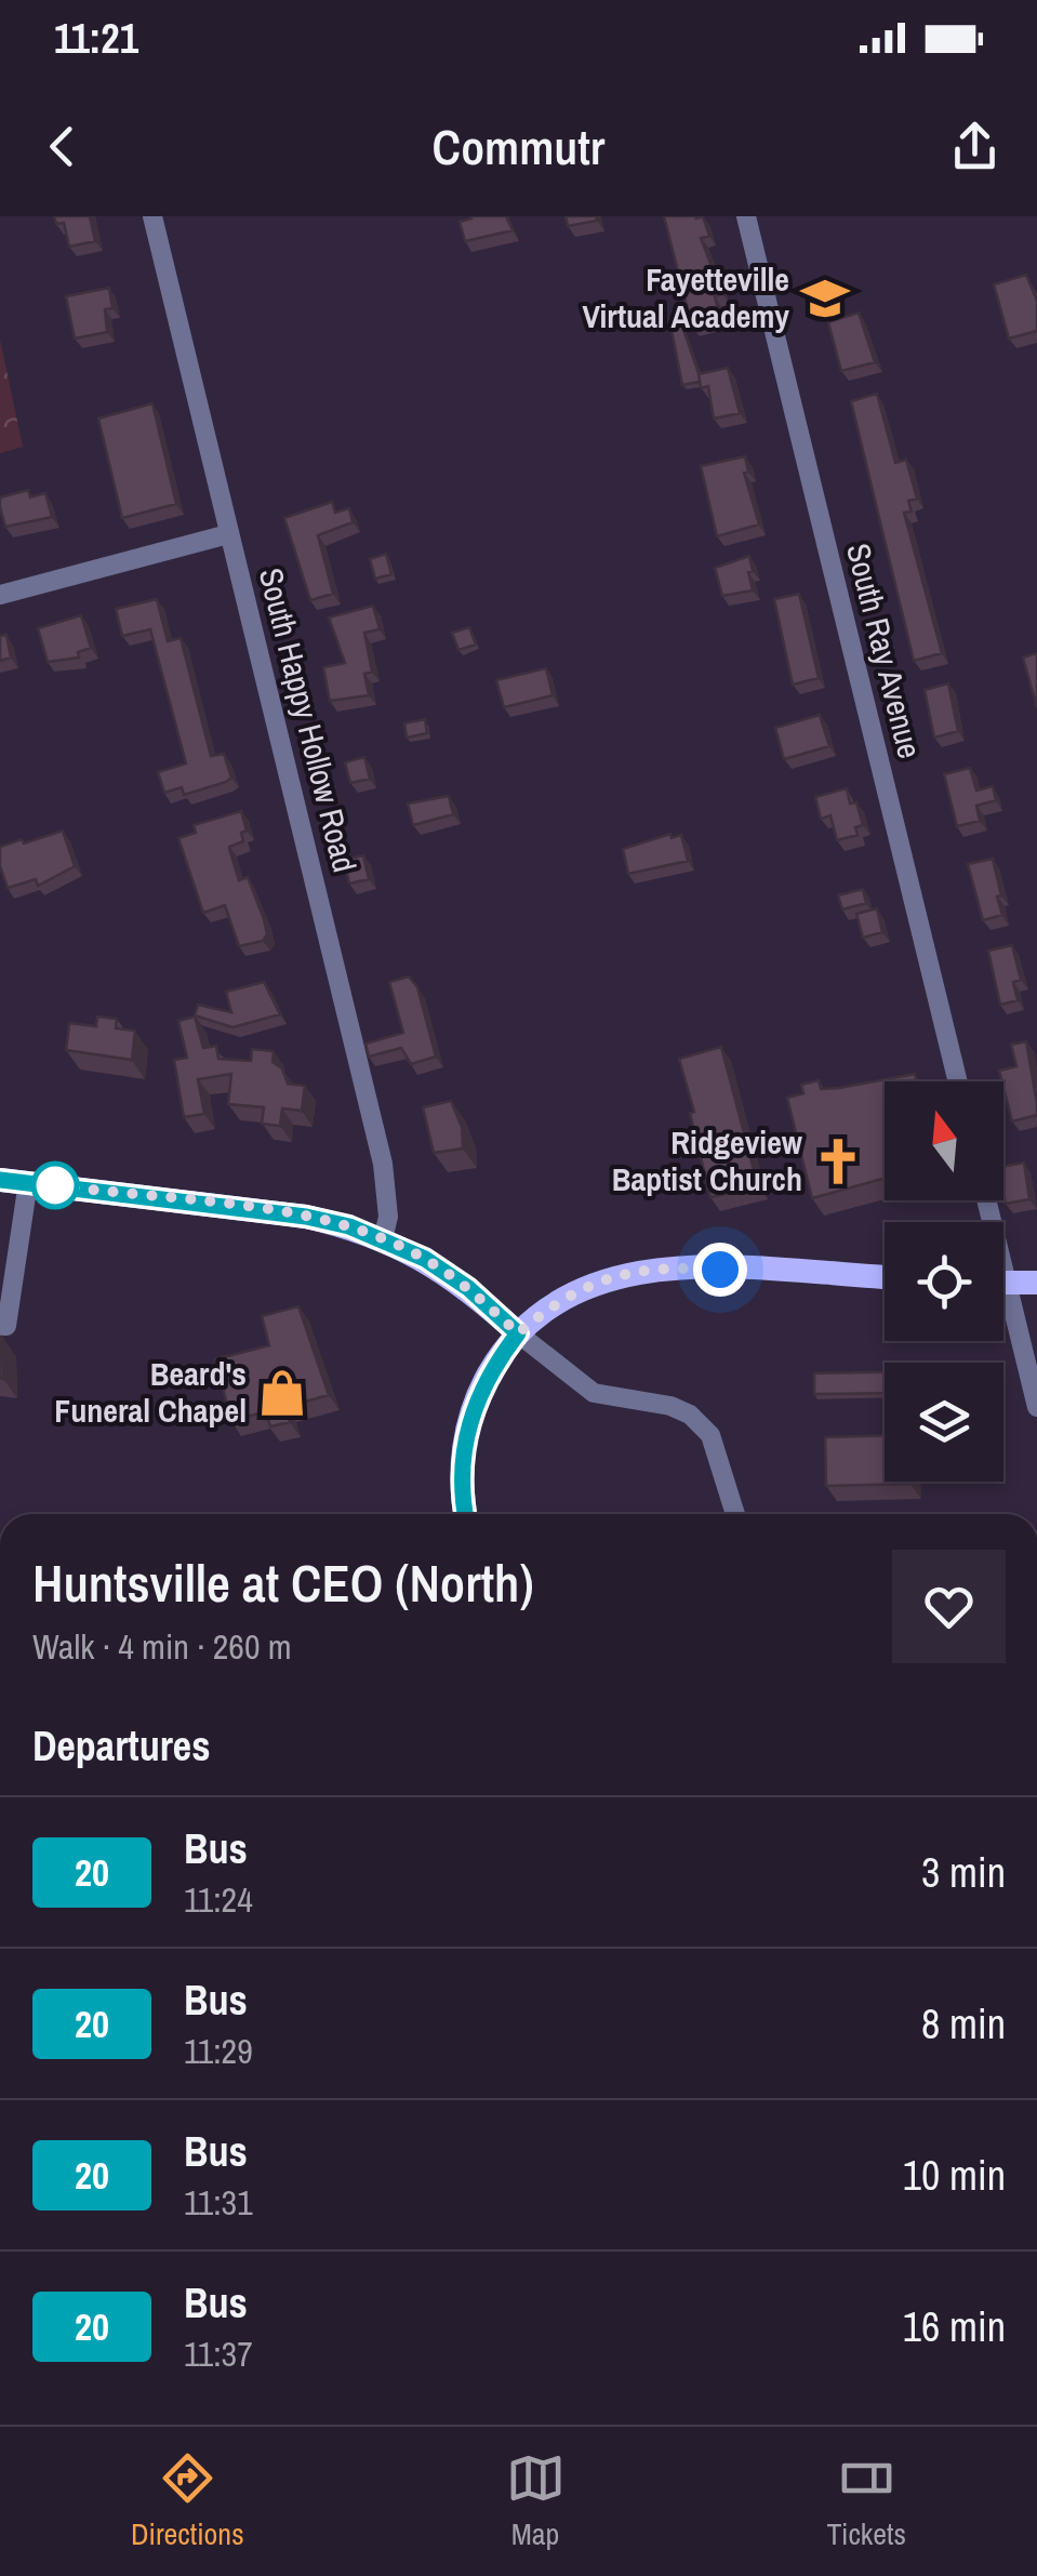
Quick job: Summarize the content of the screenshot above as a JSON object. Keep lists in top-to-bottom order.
{
  "streets": {
    "street": ["South Ray Avenue", "South Happy Hollow Road"]
  },
  "places": {
    "school or university": ["Fayetteville Virtual Academy"],
    "church": ["Ridgeview Baptist Church"],
    "shop": ["Beard's Funeral Chapel"]
  },
  "lines": ["bus line 20"],
  "north": "top",
  "page": {
    "status": "11:21",
    "header": "Commutr",
    "heading": [
      ["Huntsville at CEO (North)", "Walk · 4 min · 260 m"],
      "Departures"
    ],
    "list": [
      {
        "mark": "20",
        "name": "Bus",
        "note": "11:24",
        "value": "3 min"
      },
      {
        "mark": "20",
        "name": "Bus",
        "note": "11:29",
        "value": "8 min"
      },
      {
        "mark": "20",
        "name": "Bus",
        "note": "11:31",
        "value": "10 min"
      },
      {
        "mark": "20",
        "name": "Bus",
        "note": "11:37",
        "value": "16 min"
      }
    ],
    "tabs": ["Directions", "Map", "Tickets"]
  }
}
